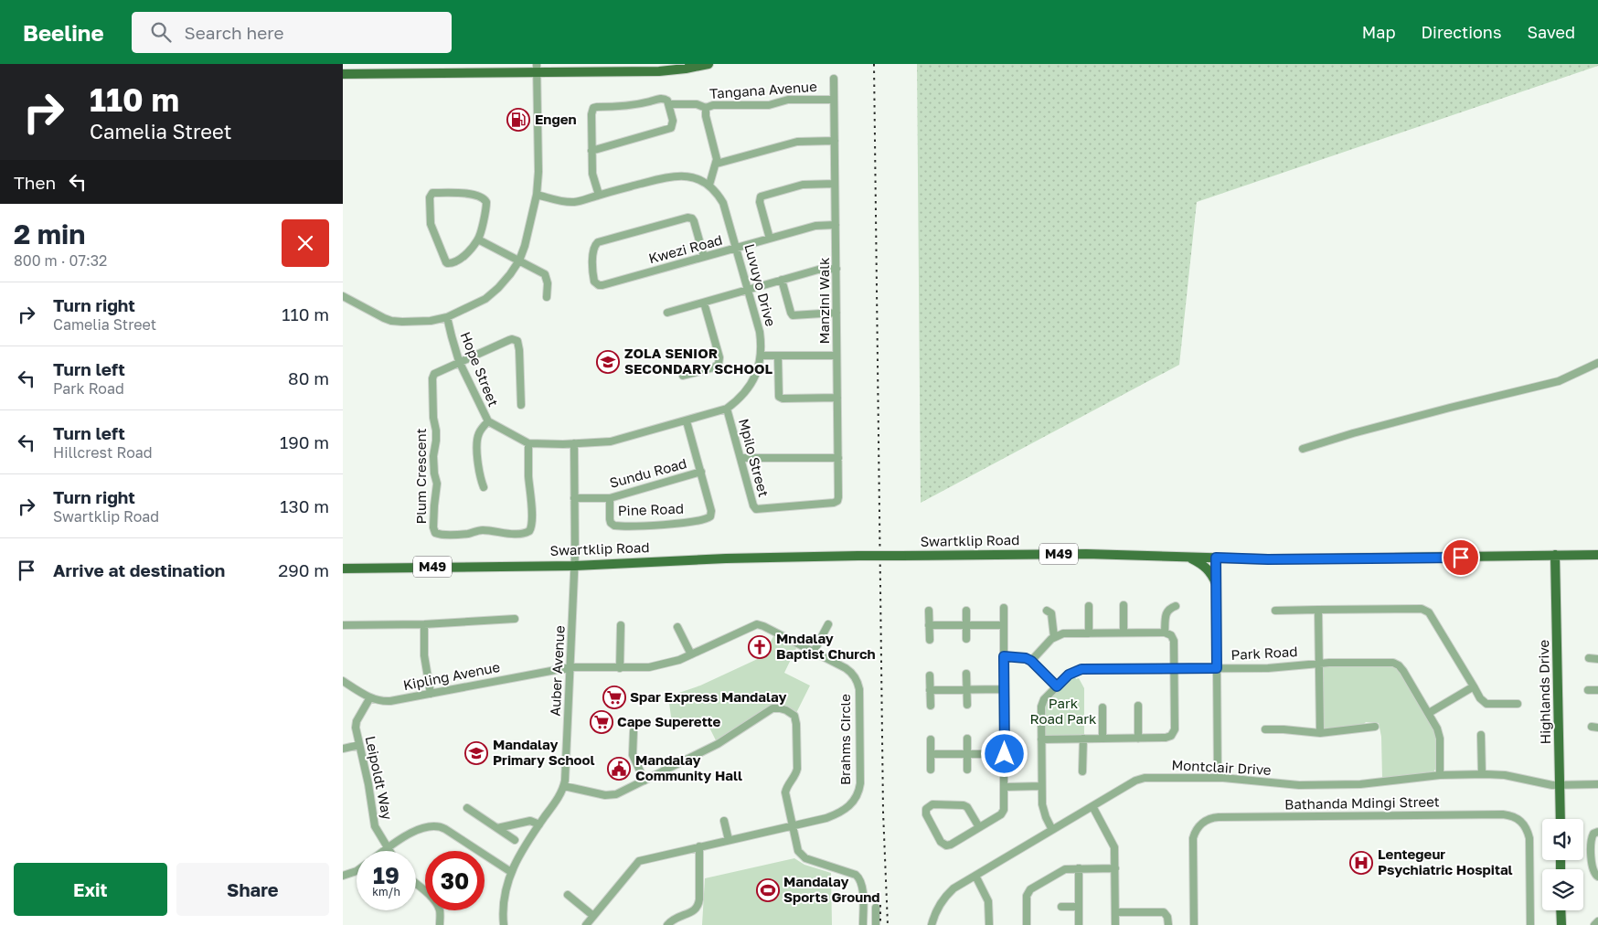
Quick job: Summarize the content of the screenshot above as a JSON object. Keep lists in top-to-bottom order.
{
  "streets": {
    "main road": ["Swartklip Road", "M49", "Highlands Drive"],
    "street": [
      "Tangana Avenue",
      "Kwezi Road",
      "Luvuyo Drive",
      "Manzini Walk",
      "Hope Street",
      "Mpilo Street",
      "Sundu Road",
      "Plum Crescent",
      "Pine Road",
      "Park Road",
      "Auber Avenue",
      "Kipling Avenue",
      "Brahms Circle",
      "Montclair Drive",
      "Leipoldt Way",
      "Bathanda Mdingi Street"
    ]
  },
  "crossings": [
    ["Tangana Avenue", "Manzini Walk"],
    ["Kwezi Road", "Luvuyo Drive"],
    ["Kwezi Road", "Manzini Walk"],
    ["Luvuyo Drive", "Hope Street"],
    ["Luvuyo Drive", "Mpilo Street"],
    ["Luvuyo Drive", "Auber Avenue"],
    ["Manzini Walk", "Mpilo Street"],
    ["Hope Street", "Plum Crescent"],
    ["Hope Street", "Auber Avenue"],
    ["Sundu Road", "Pine Road"],
    ["Sundu Road", "Auber Avenue"],
    ["Swartklip Road", "Auber Avenue"],
    ["Swartklip Road", "Highlands Drive"],
    ["Park Road", "Montclair Drive"],
    ["Auber Avenue", "Kipling Avenue"],
    ["Auber Avenue", "Brahms Circle"],
    ["Kipling Avenue", "Brahms Circle"],
    ["Kipling Avenue", "Leipoldt Way"],
    ["Highlands Drive", "Montclair Drive"]
  ],
  "parks": ["Park Road Park"],
  "places": {
    "fuel station": ["Engen"],
    "school or university": ["ZOLA SENIOR SECONDARY SCHOOL", "Mandalay Primary School"],
    "church": ["Mndalay Baptist Church"],
    "supermarket": ["Spar Express Mandalay", "Cape Superette"],
    "public building": ["Mandalay Community Hall"],
    "hospital": ["Lentegeur Psychiatric Hospital"],
    "sports": ["Mandalay Sports Ground"]
  },
  "page": {
    "header": "Beeline",
    "search": "Search here",
    "nav": ["Map", "Directions", "Saved"],
    "turn": ["110 m", "Camelia Street"],
    "then": "Then",
    "heading": ["2 min", "800 m · 07:32"],
    "list": [
      {
        "name": "Turn right",
        "note": "Camelia Street",
        "value": "110 m"
      },
      {
        "name": "Turn left",
        "note": "Park Road",
        "value": "80 m"
      },
      {
        "name": "Turn left",
        "note": "Hillcrest Road",
        "value": "190 m"
      },
      {
        "name": "Turn right",
        "note": "Swartklip Road",
        "value": "130 m"
      },
      {
        "name": "Arrive at destination",
        "value": "290 m"
      }
    ],
    "speed": "19 km/h",
    "limit": "30",
    "buttons": ["Exit", "Share"]
  }
}
